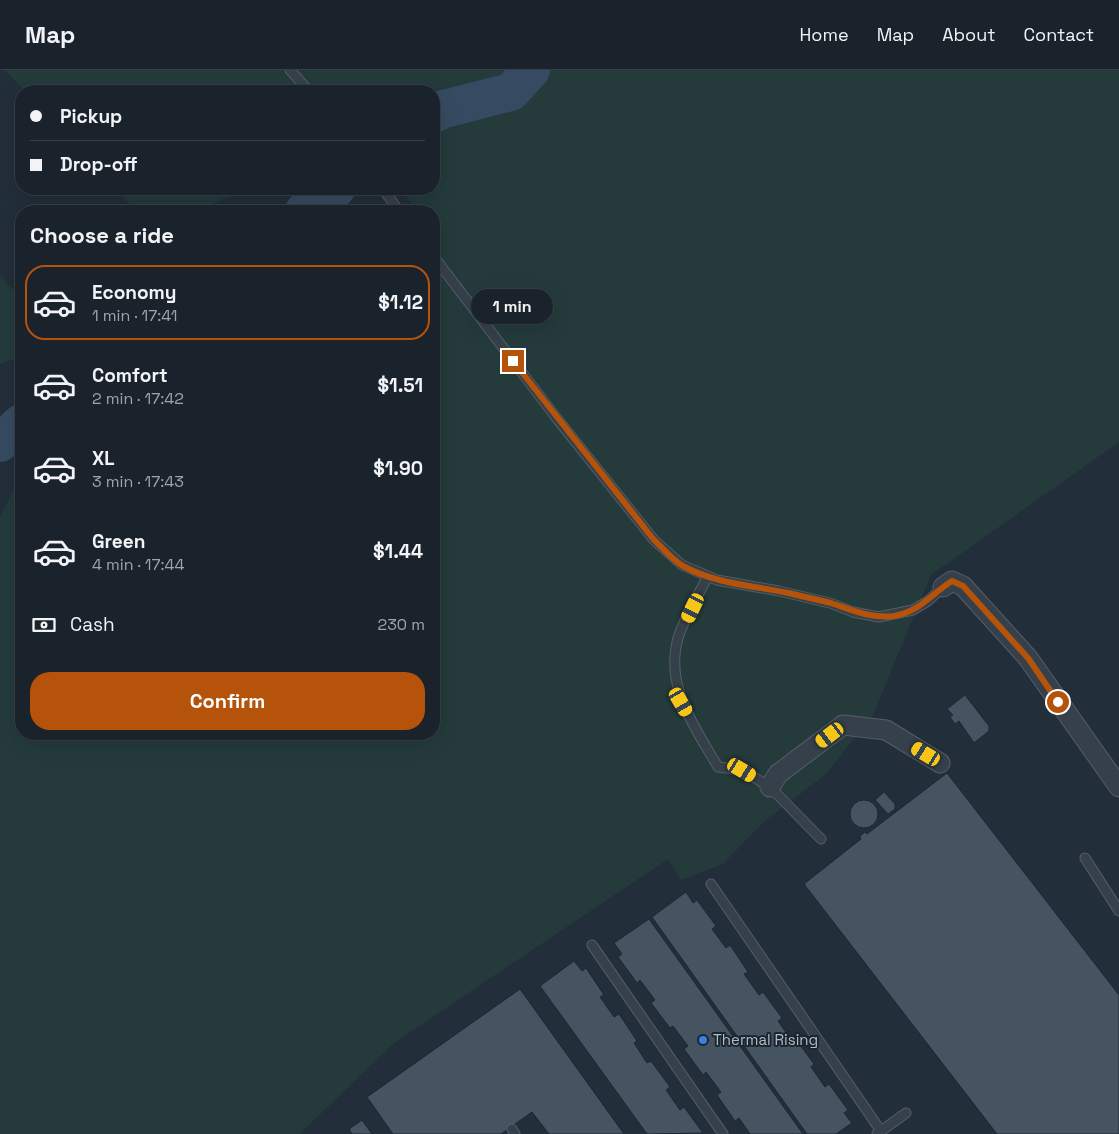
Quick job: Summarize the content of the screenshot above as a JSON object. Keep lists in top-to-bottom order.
{
  "places": ["Thermal Rising"],
  "page": {
    "header": "Map",
    "nav": [
      "Home",
      "Map",
      "About",
      "Contact"
    ],
    "banner": ["Pickup", "Drop-off"],
    "heading": "Choose a ride",
    "list": [
      {
        "name": "Economy",
        "note": "1 min · 17:41",
        "value": "$1.12"
      },
      {
        "name": "Comfort",
        "note": "2 min · 17:42",
        "value": "$1.51"
      },
      {
        "name": "XL",
        "note": "3 min · 17:43",
        "value": "$1.90"
      },
      {
        "name": "Green",
        "note": "4 min · 17:44",
        "value": "$1.44"
      }
    ],
    "bubble": "1 min",
    "pay": ["Cash", "230 m"],
    "buttons": "Confirm"
  }
}
